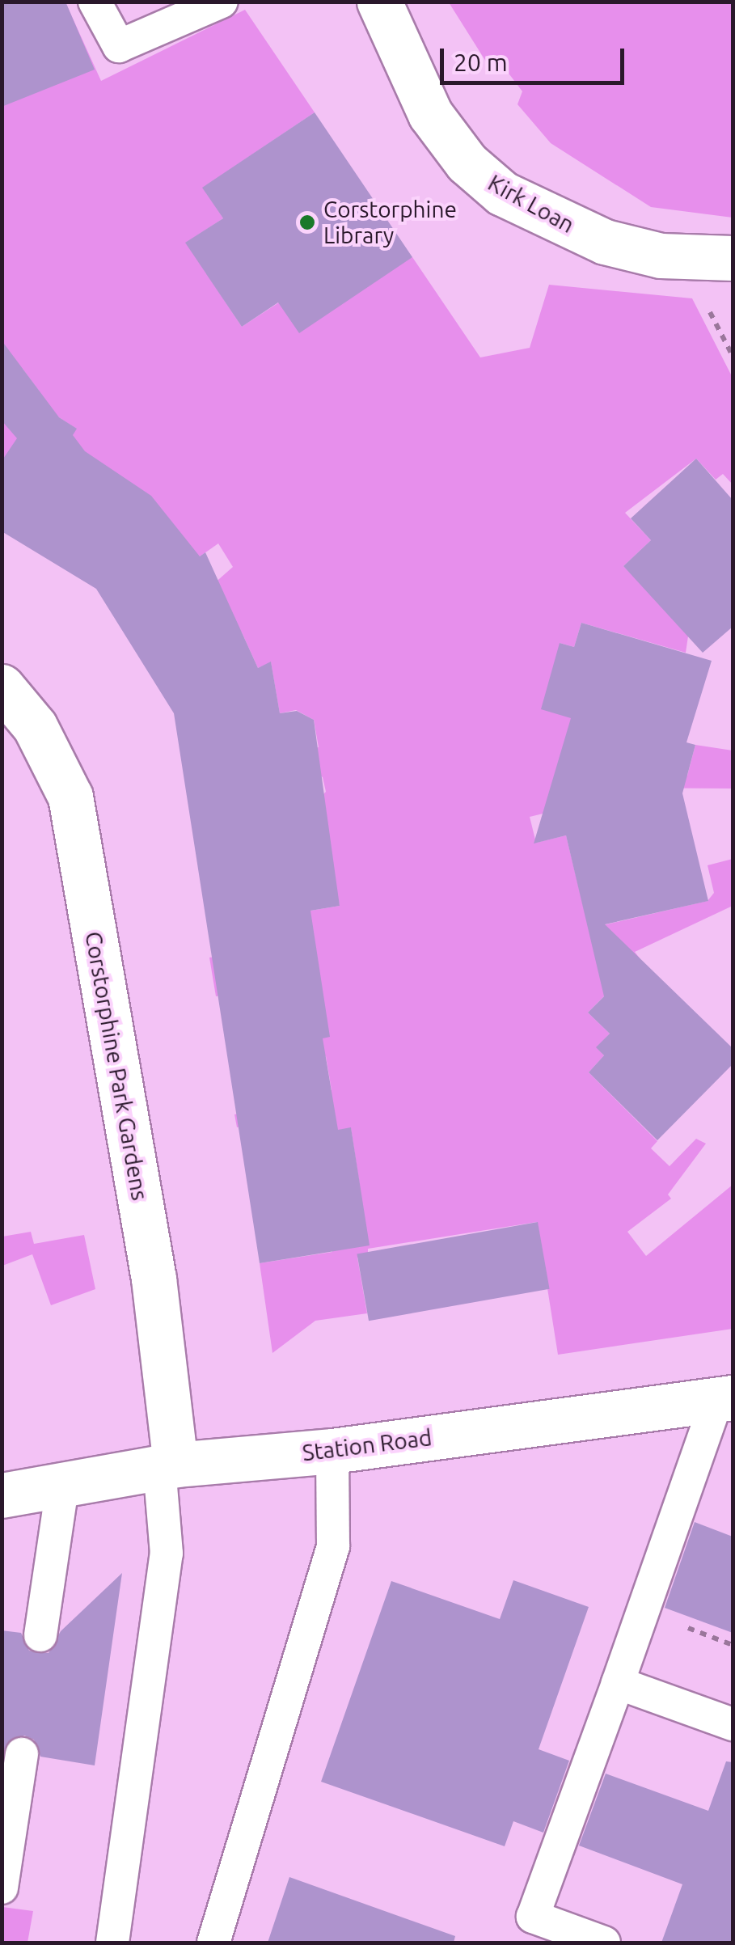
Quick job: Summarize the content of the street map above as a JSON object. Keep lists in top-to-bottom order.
{
  "streets": {
    "street": ["Kirk Loan", "Corstorphine Park Gardens", "Station Road"]
  },
  "crossings": [
    ["Corstorphine Park Gardens", "Station Road"]
  ],
  "places": ["Corstorphine Library"],
  "scale_bar": "20 m"
}
